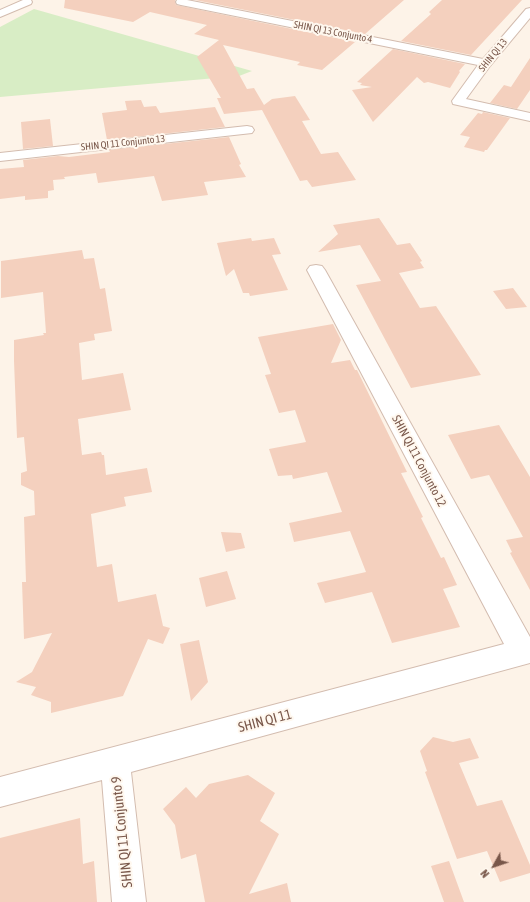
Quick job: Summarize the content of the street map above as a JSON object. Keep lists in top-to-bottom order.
{
  "streets": {
    "street": [
      "SHIN QI 13 Conjunto 4",
      "SHIN QI 13",
      "SHIN QI 11 Conjunto 13",
      "SHIN QI 11 Conjunto 12",
      "SHIN QI 11",
      "SHIN QI 11 Conjunto 9"
    ]
  },
  "crossings": [
    ["SHIN QI 13 Conjunto 4", "SHIN QI 13"],
    ["SHIN QI 11 Conjunto 12", "SHIN QI 11"],
    ["SHIN QI 11", "SHIN QI 11 Conjunto 9"]
  ],
  "north": "bottom left"
}
